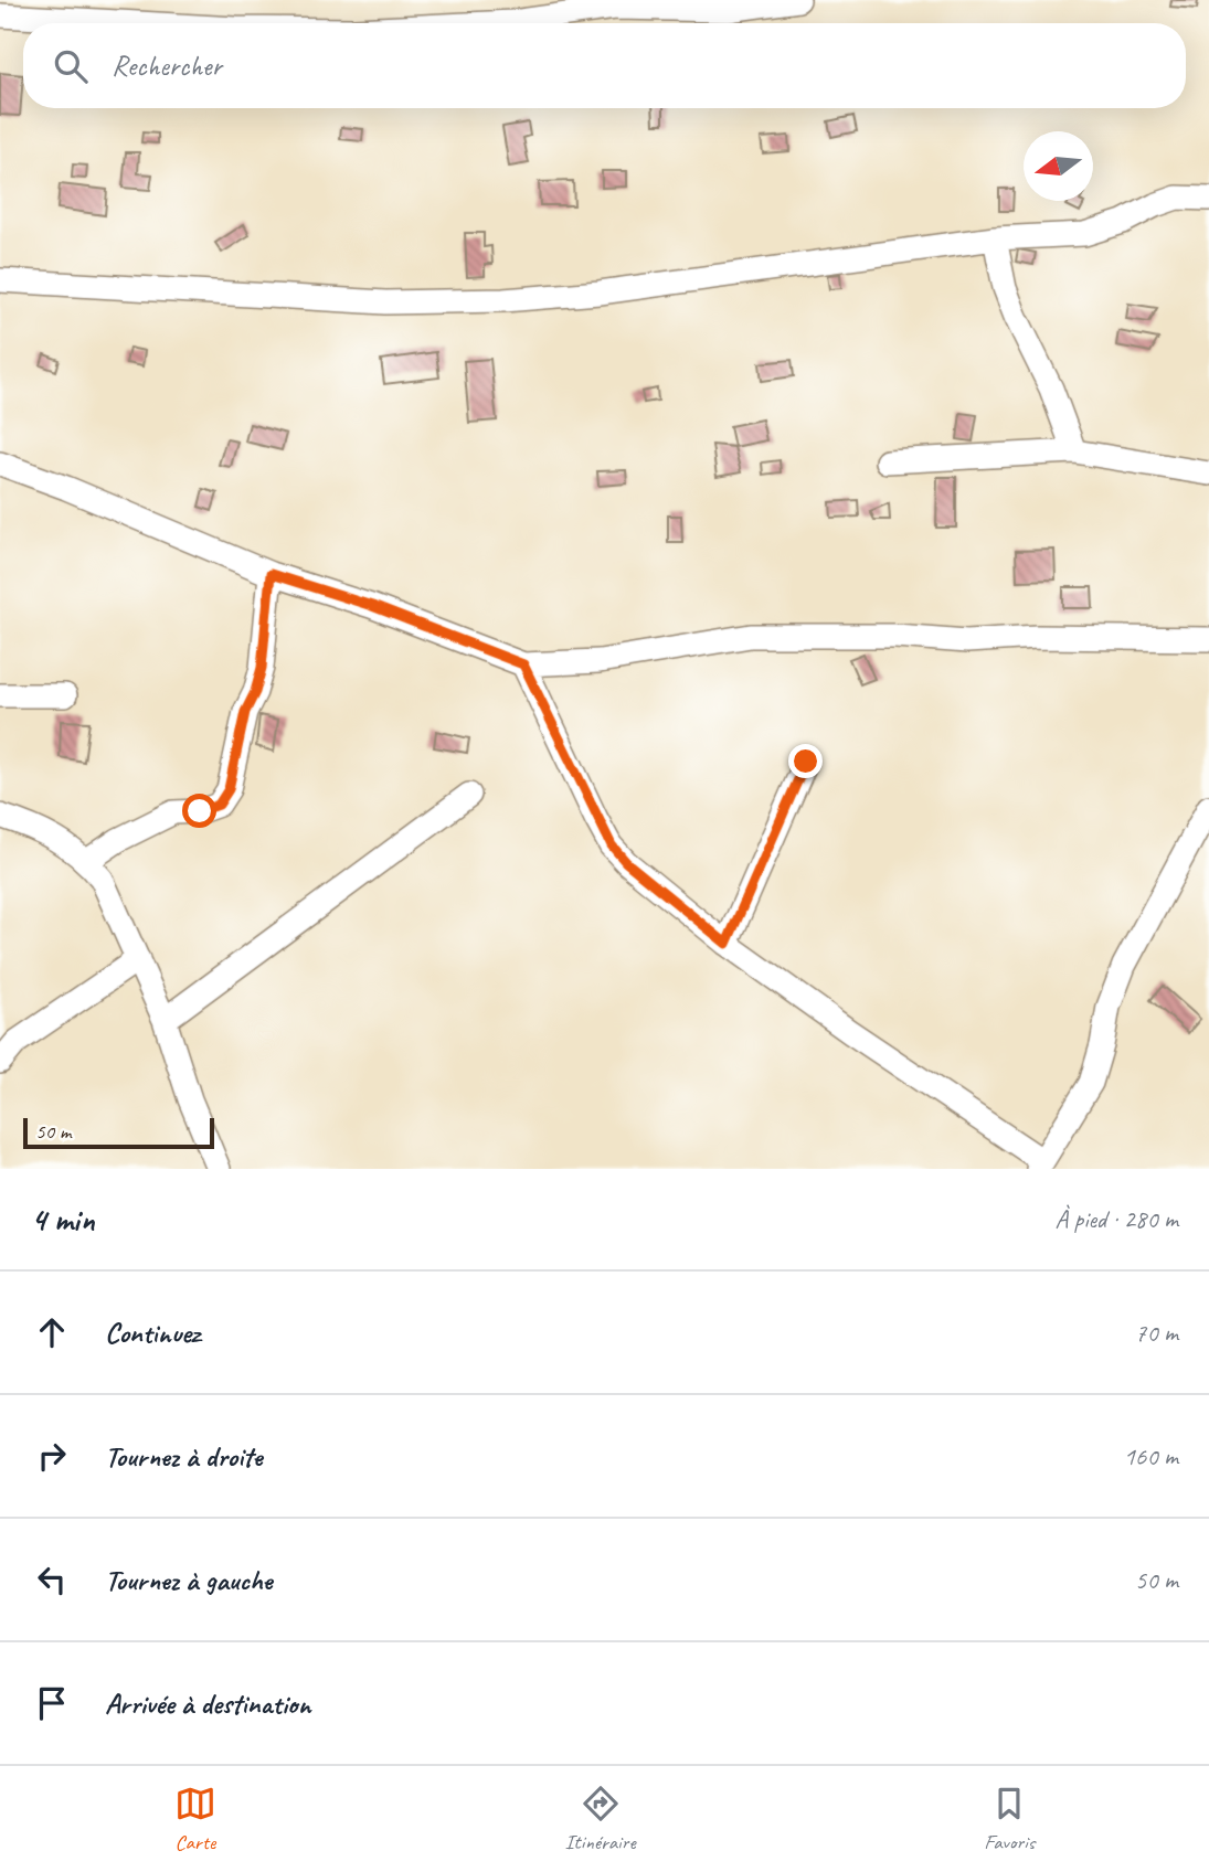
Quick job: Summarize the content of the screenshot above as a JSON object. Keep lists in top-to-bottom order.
{
  "scale_bar": "50 m",
  "north": "left",
  "page": {
    "search": "Rechercher",
    "scale": "50 m",
    "heading": ["4 min", "À pied · 280 m"],
    "list": [
      ["Continuez", "70 m"],
      ["Tournez à droite", "160 m"],
      ["Tournez à gauche", "50 m"],
      "Arrivée à destination"
    ],
    "nav": ["Carte", "Itinéraire", "Favoris"]
  }
}
